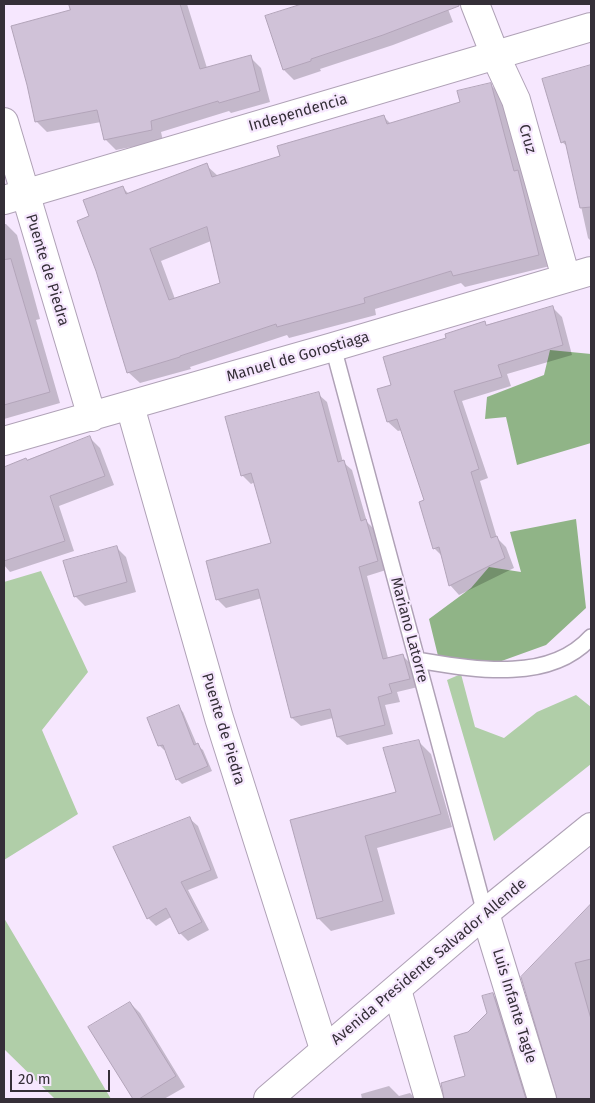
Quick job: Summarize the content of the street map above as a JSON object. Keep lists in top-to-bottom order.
{
  "streets": {
    "street": [
      "Independencia",
      "Cruz",
      "Puente de Piedra",
      "Manuel de Gorostiaga",
      "Avenida Presidente Salvador Allende",
      "Luis Infante Tagle"
    ],
    "lane": ["Mariano Latorre"]
  },
  "crossings": [
    ["Independencia", "Cruz"],
    ["Independencia", "Puente de Piedra"],
    ["Cruz", "Manuel de Gorostiaga"],
    ["Puente de Piedra", "Manuel de Gorostiaga"],
    ["Puente de Piedra", "Avenida Presidente Salvador Allende"],
    ["Manuel de Gorostiaga", "Mariano Latorre"],
    ["Mariano Latorre", "Avenida Presidente Salvador Allende"],
    ["Mariano Latorre", "Luis Infante Tagle"],
    ["Avenida Presidente Salvador Allende", "Luis Infante Tagle"]
  ],
  "scale_bar": "20 m"
}
